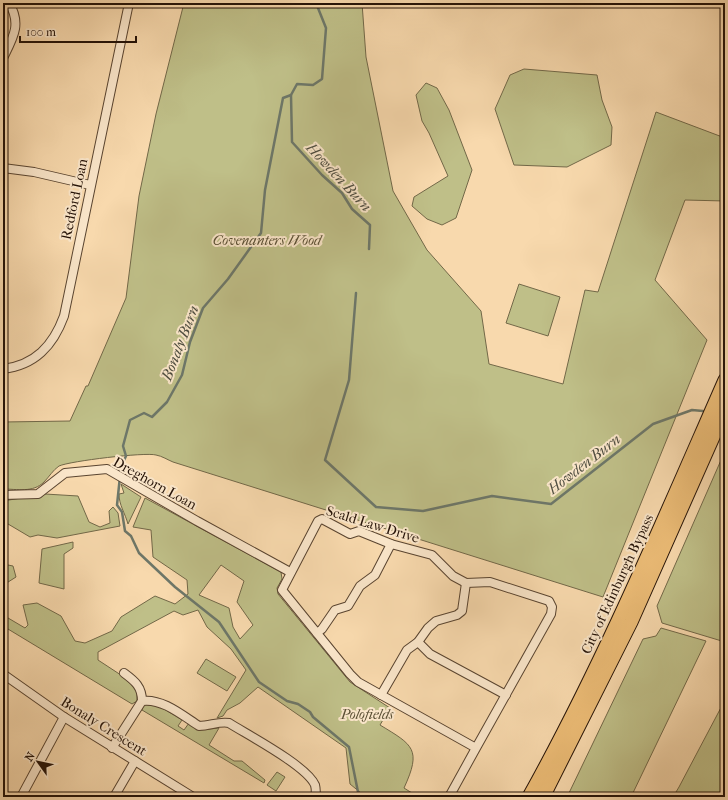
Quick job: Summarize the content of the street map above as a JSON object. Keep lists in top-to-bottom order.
{
  "streets": {
    "highway": ["City of Edinburgh Bypass"],
    "street": [
      "Redford Loan",
      "Dreghorn Loan",
      "Scald Law Drive",
      "Bonaly Crescent"
    ]
  },
  "crossings": [
    ["Dreghorn Loan", "Scald Law Drive"]
  ],
  "water": ["Howden Burn", "Bonaly Burn"],
  "parks": ["Covenanters Wood", "Polofields"],
  "scale_bar": "100 m",
  "north": "top left"
}
